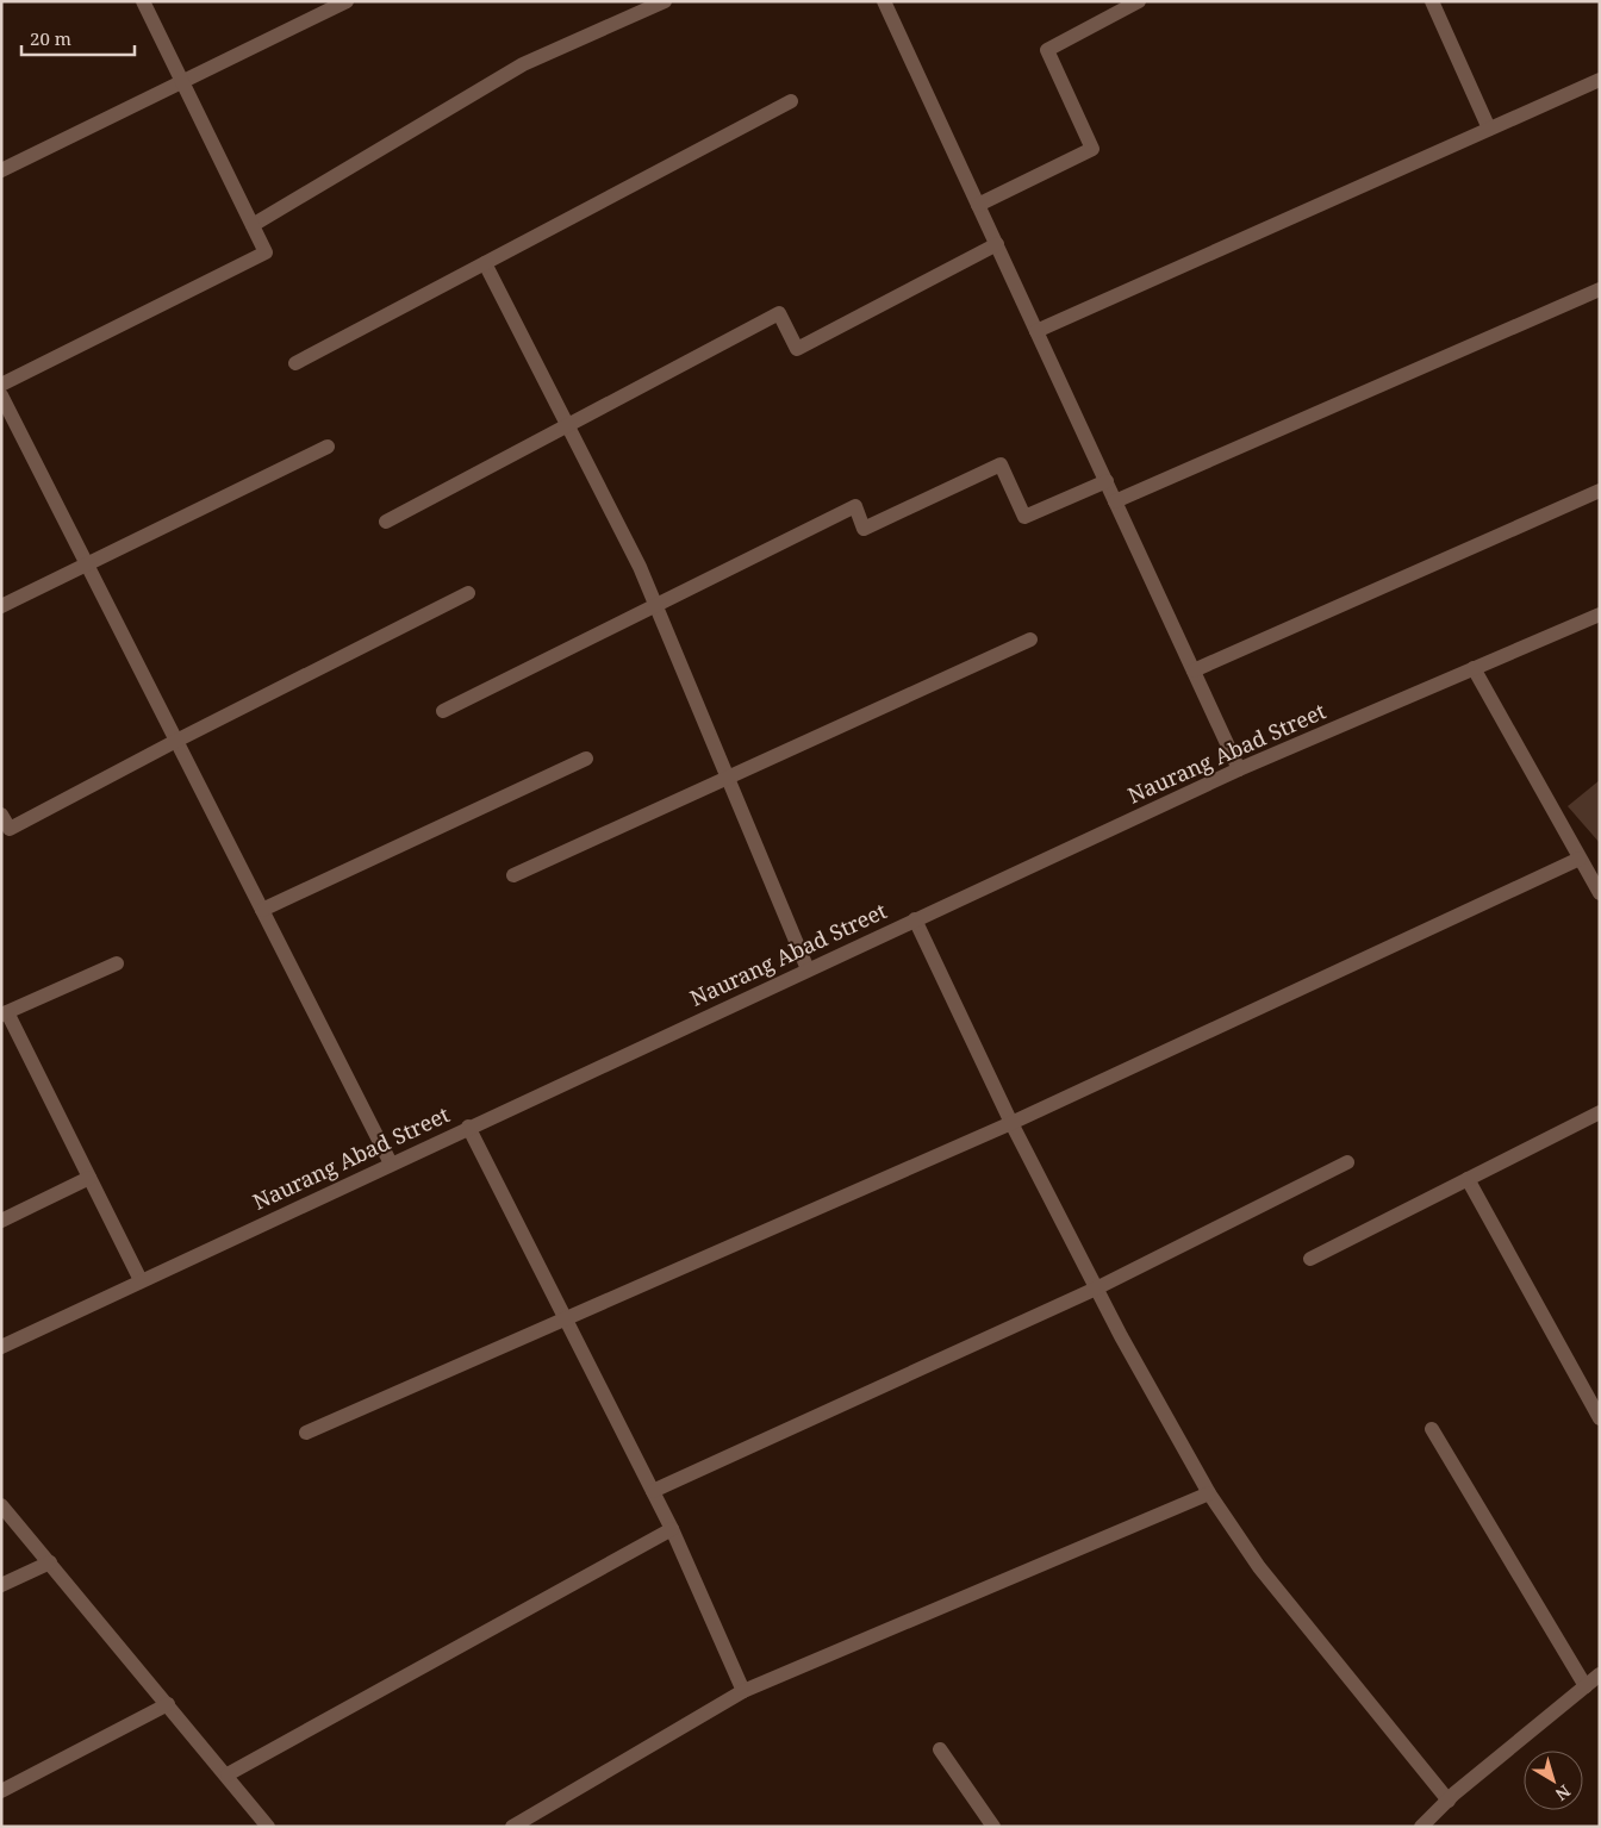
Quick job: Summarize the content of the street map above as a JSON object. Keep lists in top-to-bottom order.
{
  "streets": {
    "street": ["Naurang Abad Street"]
  },
  "scale_bar": "20 m",
  "north": "bottom right"
}
